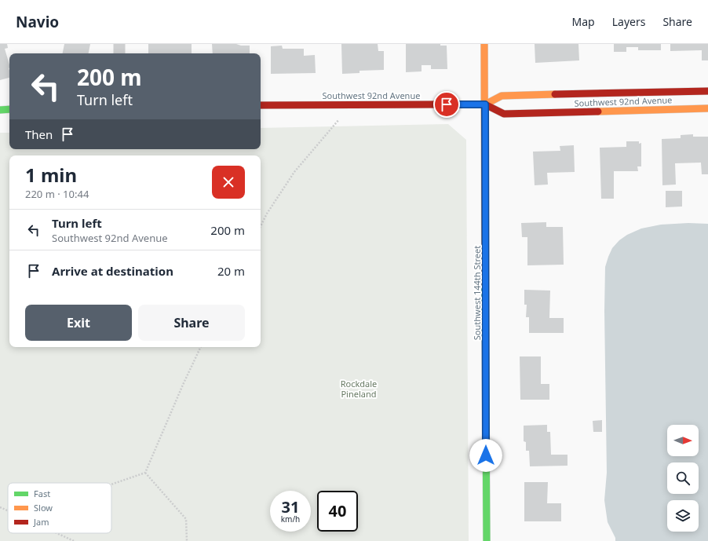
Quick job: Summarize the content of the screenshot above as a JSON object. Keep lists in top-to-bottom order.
{
  "streets": {
    "street": ["Southwest 92nd Avenue", "Southwest 144th Street"]
  },
  "crossings": [
    ["Southwest 92nd Avenue", "Southwest 144th Street"]
  ],
  "parks": ["Rockdale Pineland"],
  "legend": ["Fast", "Slow", "Jam"],
  "north": "right",
  "page": {
    "header": "Navio",
    "nav": ["Map", "Layers", "Share"],
    "turn": ["200 m", "Turn left"],
    "then": "Then",
    "heading": ["1 min", "220 m · 10:44"],
    "list": [
      {
        "name": "Turn left",
        "note": "Southwest 92nd Avenue",
        "value": "200 m"
      },
      {
        "name": "Arrive at destination",
        "value": "20 m"
      }
    ],
    "buttons": ["Exit", "Share"],
    "speed": "31 km/h",
    "limit": "40"
  }
}
